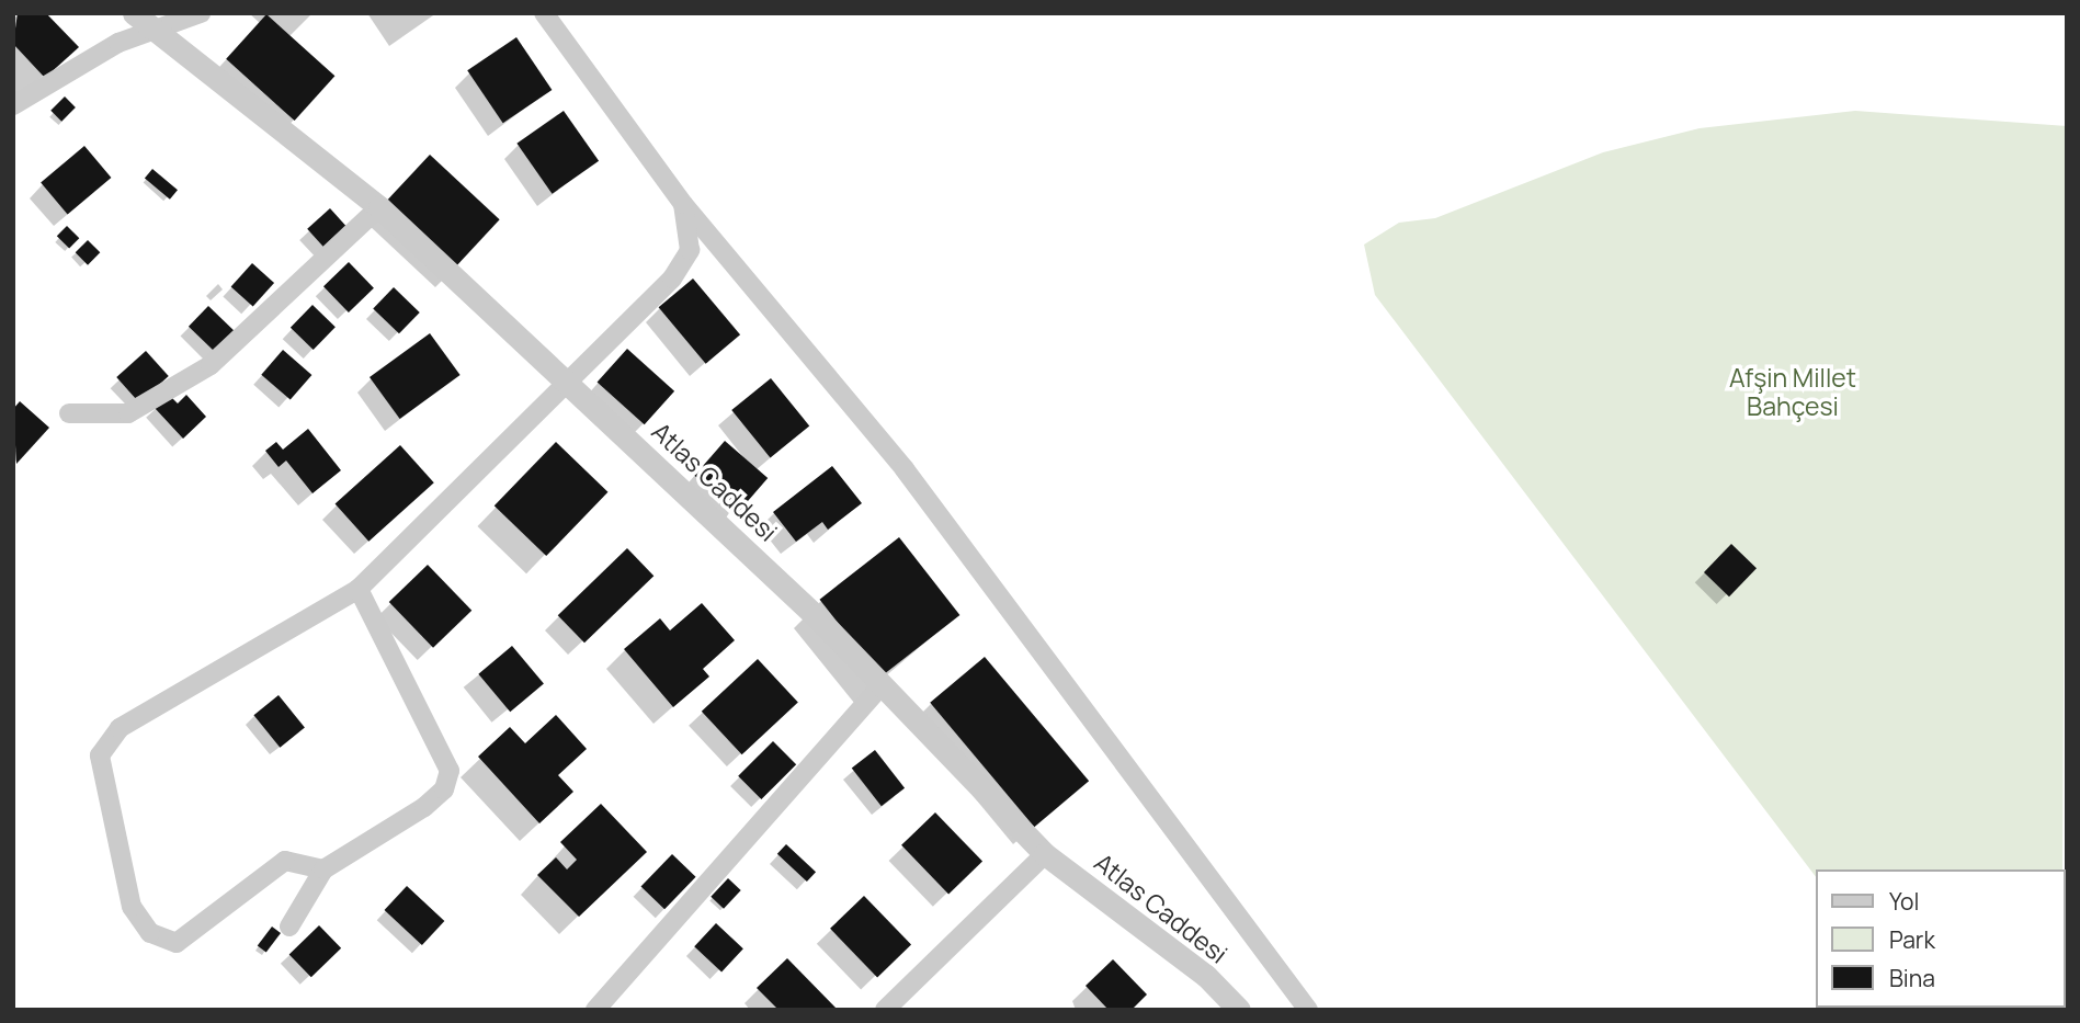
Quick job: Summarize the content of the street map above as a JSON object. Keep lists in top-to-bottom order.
{
  "streets": {
    "street": ["Atlas Caddesi"]
  },
  "parks": ["Afşin Millet Bahçesi"],
  "legend": ["Yol", "Park", "Bina"]
}
